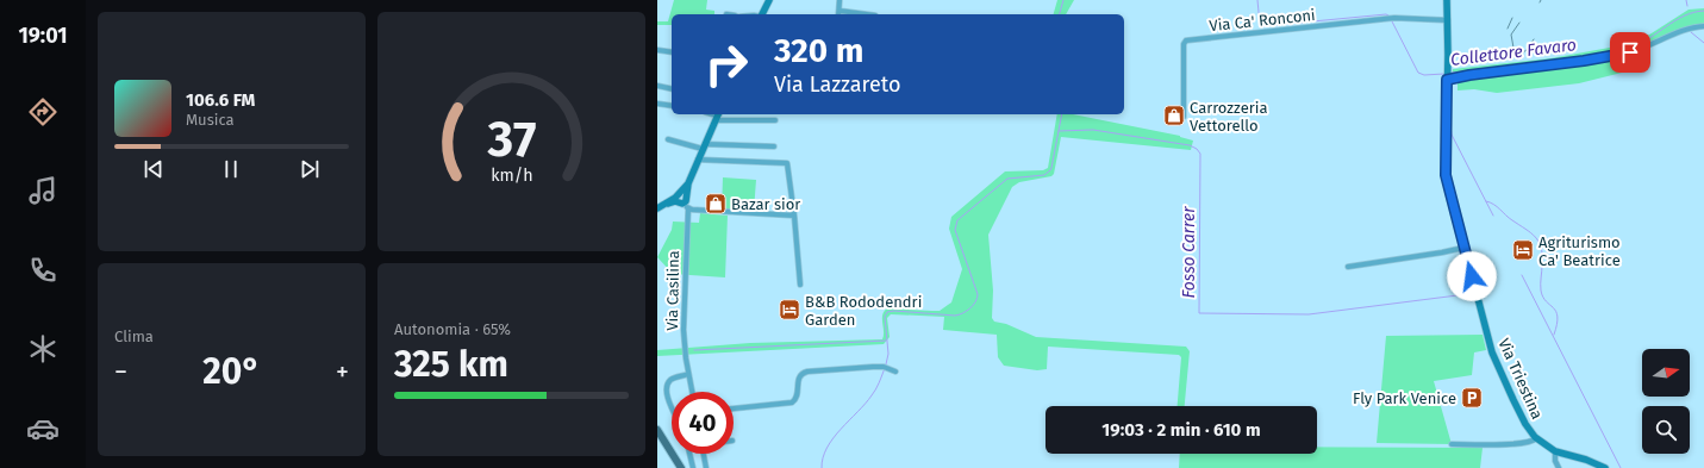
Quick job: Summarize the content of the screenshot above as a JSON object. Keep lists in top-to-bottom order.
{
  "streets": {
    "street": ["Via Ca' Ronconi", "Via Casilina", "Via Triestina"]
  },
  "crossings": [
    ["Via Ca' Ronconi", "Via Triestina"]
  ],
  "water": ["Collettore Favaro", "Fosso Carrer"],
  "places": {
    "shop": ["Carrozzeria Vettorello", "Bazar sior"],
    "hotel": ["Agriturismo Ca' Beatrice", "B&B Rododendri Garden"],
    "parking": ["Fly Park Venice"]
  },
  "north": "right",
  "page": {
    "tabs": "19:01",
    "turn": ["320 m", "Via Lazzareto"],
    "song": ["106.6 FM", "Musica"],
    "tile": [
      "Clima",
      ["Autonomia · 65%", "325 km"]
    ],
    "heat": ["−", "20°", "+"],
    "limit": "40",
    "trip": "19:03 · 2 min · 610 m",
    "gauge": ["37", "km/h"]
  }
}
